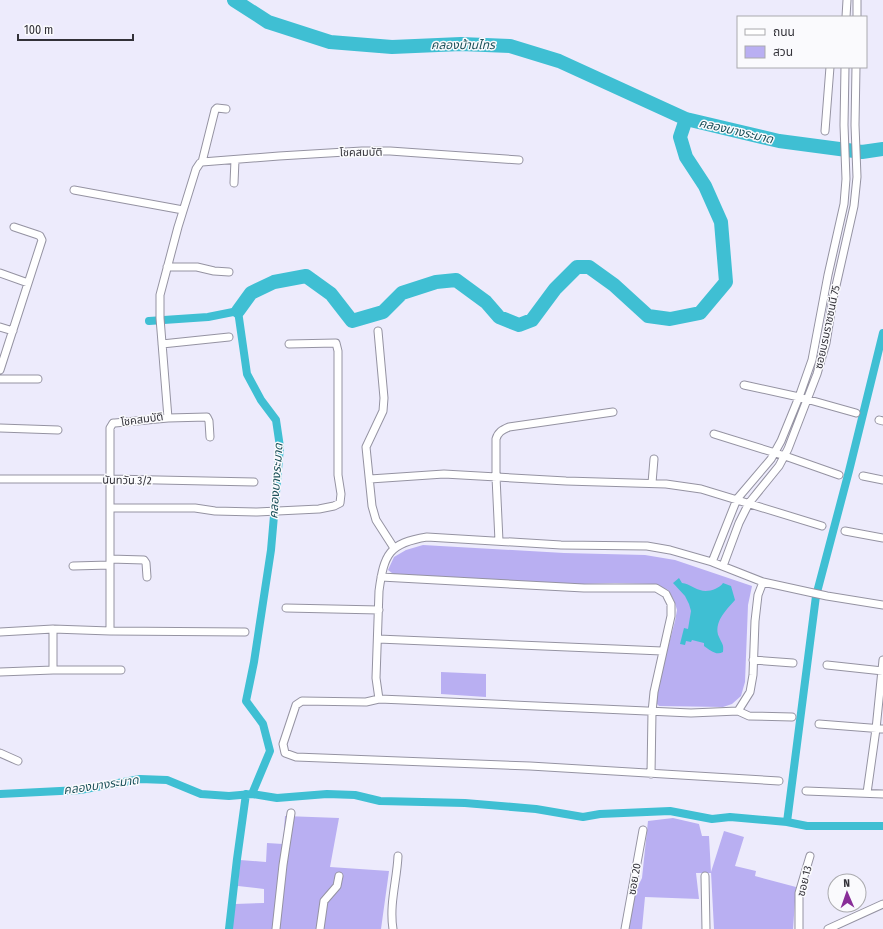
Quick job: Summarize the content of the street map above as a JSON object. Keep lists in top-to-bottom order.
{
  "streets": {
    "street": [
      "โชคสมบัติ",
      "ซอยบรมราชชนนี 75",
      "นันทวัน 3/2",
      "ซอย 20",
      "ซอย 13"
    ]
  },
  "crossings": [
    ["โชคสมบัติ", "นันทวัน 3/2"]
  ],
  "water": ["คลองบ้านไทร", "คลองบางระมาด"],
  "legend": ["ถนน", "สวน"],
  "scale_bar": "100 m",
  "north": "top"
}
